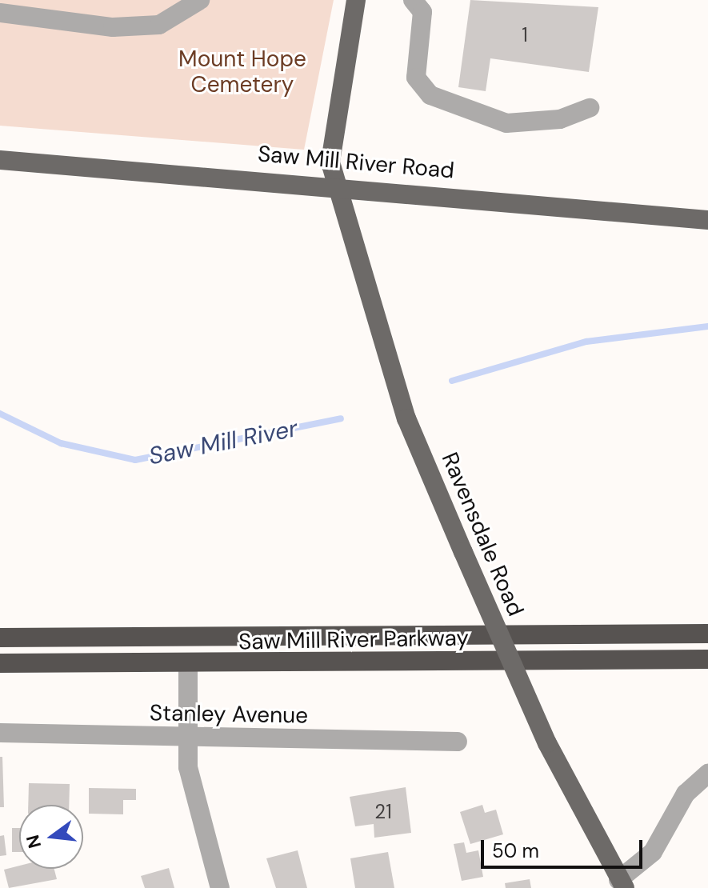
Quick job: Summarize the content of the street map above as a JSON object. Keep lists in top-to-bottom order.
{
  "streets": {
    "highway": ["Saw Mill River Parkway"],
    "main road": ["Saw Mill River Road", "Ravensdale Road"],
    "street": ["Stanley Avenue"]
  },
  "crossings": [
    ["Saw Mill River Road", "Ravensdale Road"]
  ],
  "water": ["Saw Mill River"],
  "parks": ["Mount Hope Cemetery"],
  "house_numbers": ["1", "21"],
  "scale_bar": "50 m",
  "north": "left"
}
